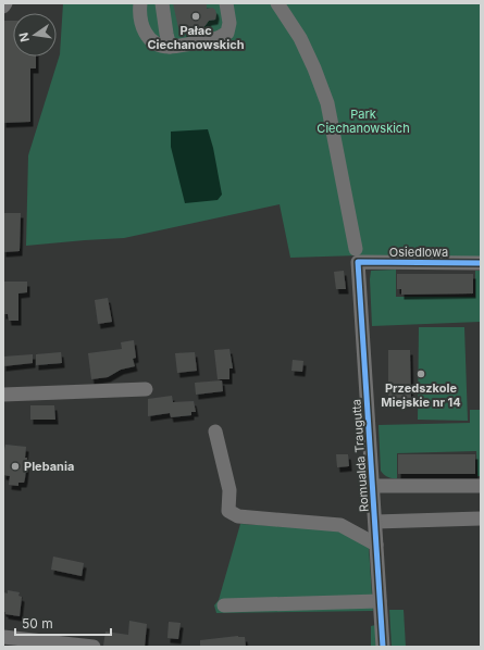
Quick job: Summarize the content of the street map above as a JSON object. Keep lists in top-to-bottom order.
{
  "streets": {
    "street": ["Osiedlowa", "Romualda Traugutta"]
  },
  "crossings": [
    ["Osiedlowa", "Romualda Traugutta"]
  ],
  "parks": ["Park Ciechanowskich"],
  "places": ["Pałac Ciechanowskich", "Przedszkole Miejskie nr 14", "Plebania"],
  "scale_bar": "50 m",
  "north": "left"
}
